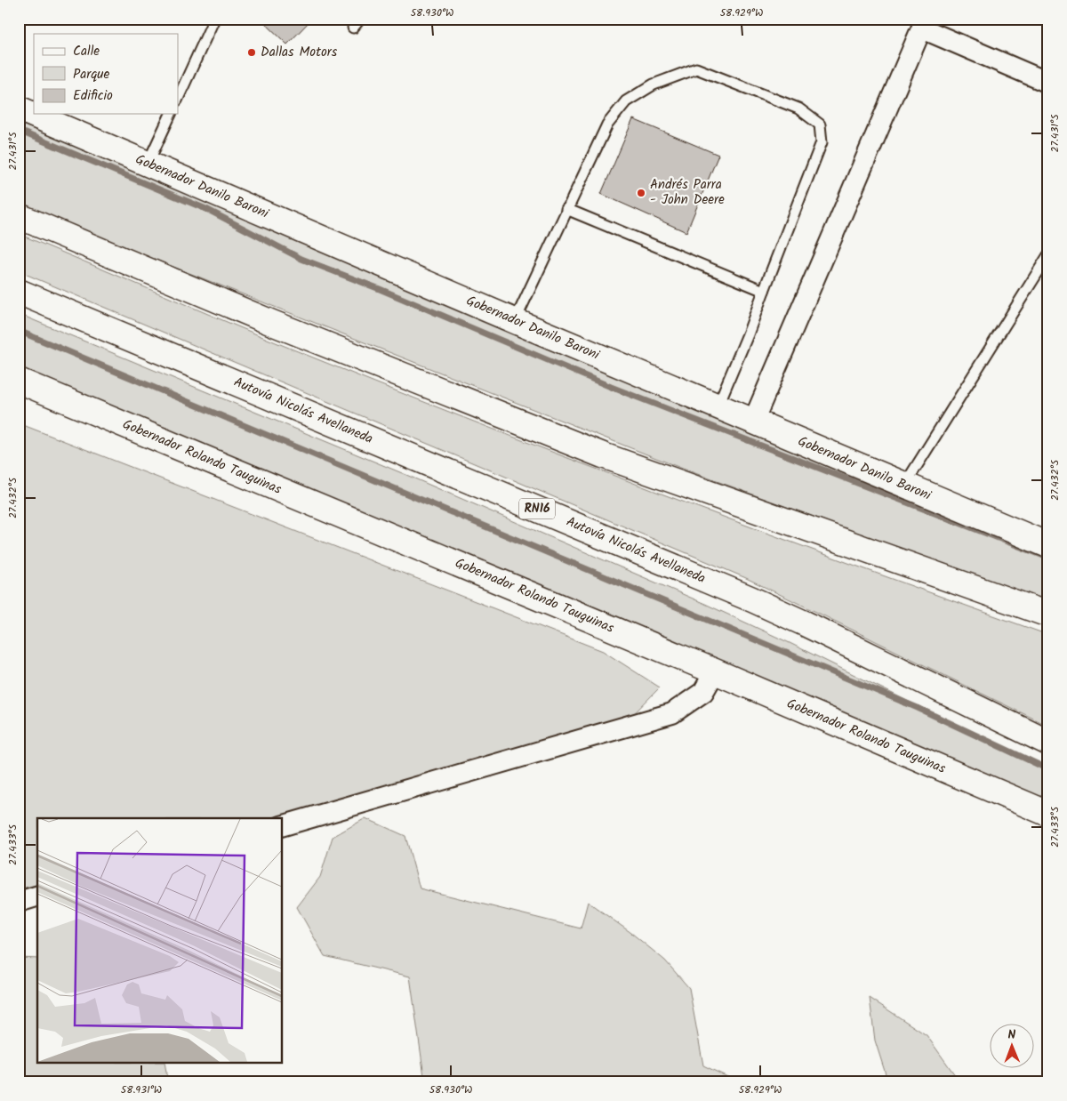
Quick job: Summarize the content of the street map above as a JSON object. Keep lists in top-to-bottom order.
{
  "streets": {
    "main road": [
      "Gobernador Danilo Baroni",
      "Autovía Nicolás Avellaneda",
      "Gobernador Rolando Tauguinas",
      "RN16"
    ]
  },
  "places": ["Dallas Motors", "Andrés Parra - John Deere"],
  "legend": ["Calle", "Parque", "Edificio"],
  "north": "top",
  "coordinates": [
    "58.930°W",
    "58.929°W",
    "27.431°S",
    "27.432°S",
    "27.433°S",
    "58.931°W"
  ]
}
